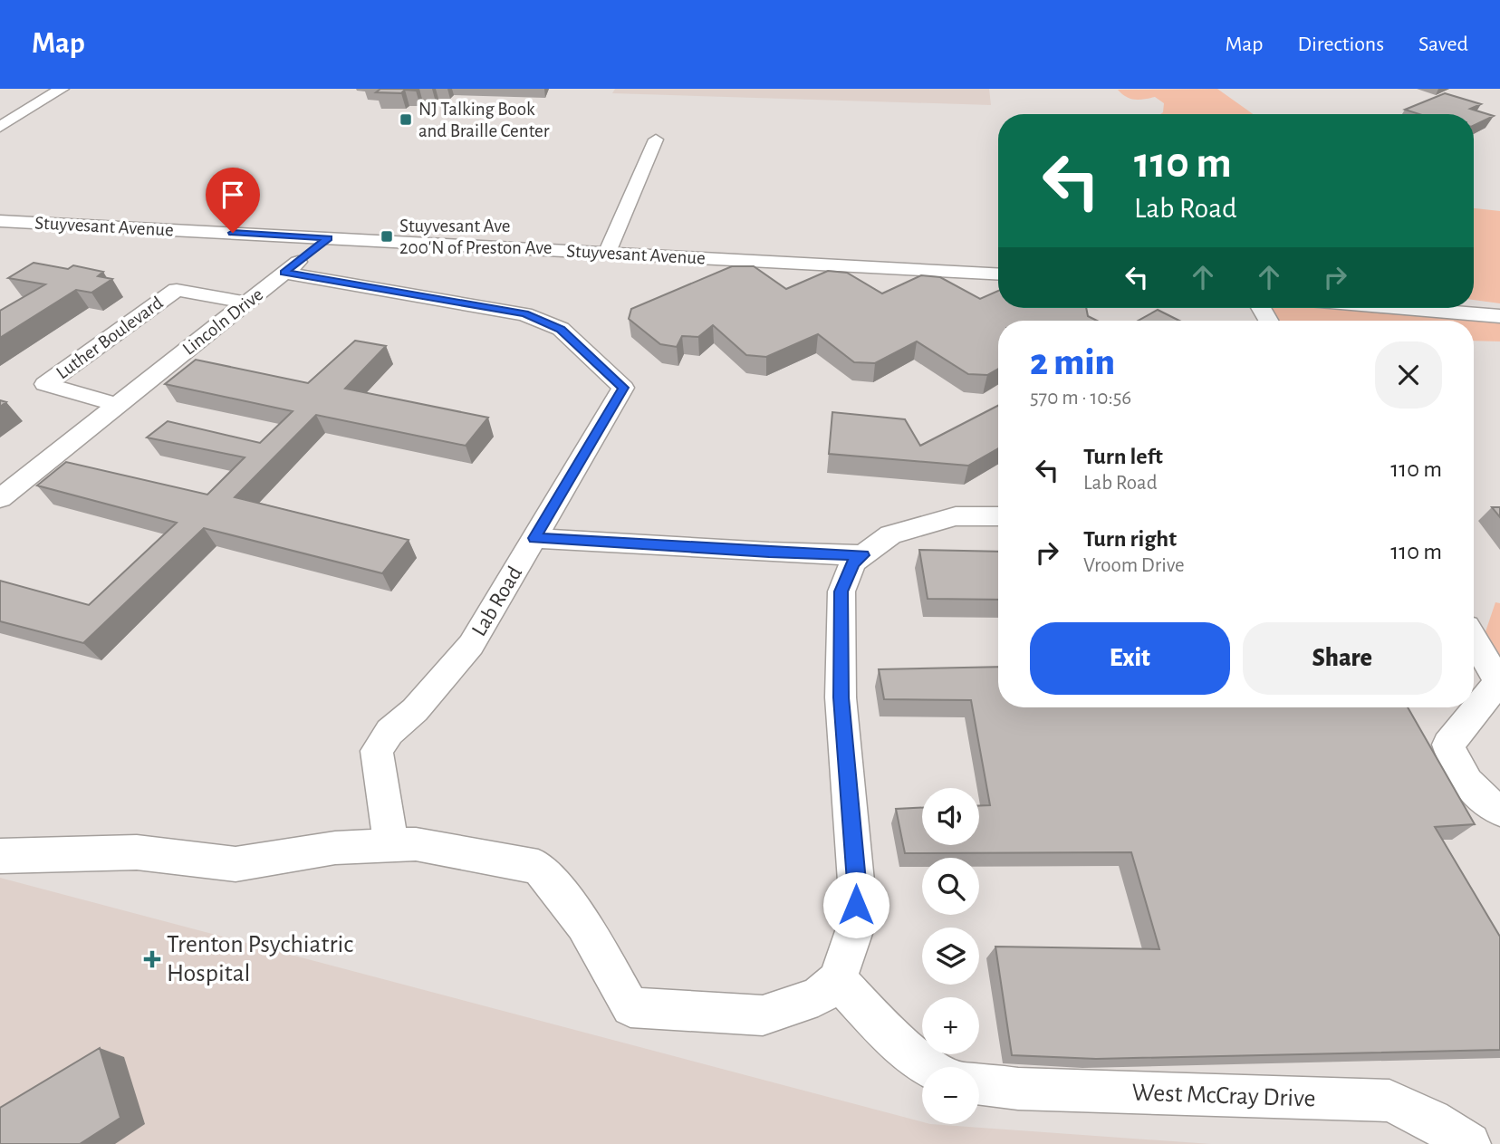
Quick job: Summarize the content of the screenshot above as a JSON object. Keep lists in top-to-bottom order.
{
  "streets": {
    "street": [
      "Stuyvesant Avenue",
      "Lincoln Drive",
      "Luther Boulevard",
      "Lab Road",
      "West McCray Drive"
    ]
  },
  "crossings": [
    ["Stuyvesant Avenue", "Lincoln Drive"],
    ["Lincoln Drive", "Luther Boulevard"]
  ],
  "places": {
    "transit": ["NJ Talking Book and Braille Center", "Stuyvesant Ave 200'N of Preston Ave"],
    "health": ["Trenton Psychiatric Hospital"]
  },
  "page": {
    "header": "Map",
    "nav": ["Map", "Directions", "Saved"],
    "turn": ["110 m", "Lab Road"],
    "heading": ["2 min", "570 m · 10:56"],
    "list": [
      {
        "name": "Turn left",
        "note": "Lab Road",
        "value": "110 m"
      },
      {
        "name": "Turn right",
        "note": "Vroom Drive",
        "value": "110 m"
      }
    ],
    "buttons": ["Exit", "Share"],
    "map_buttons": ["+", "−"]
  }
}
